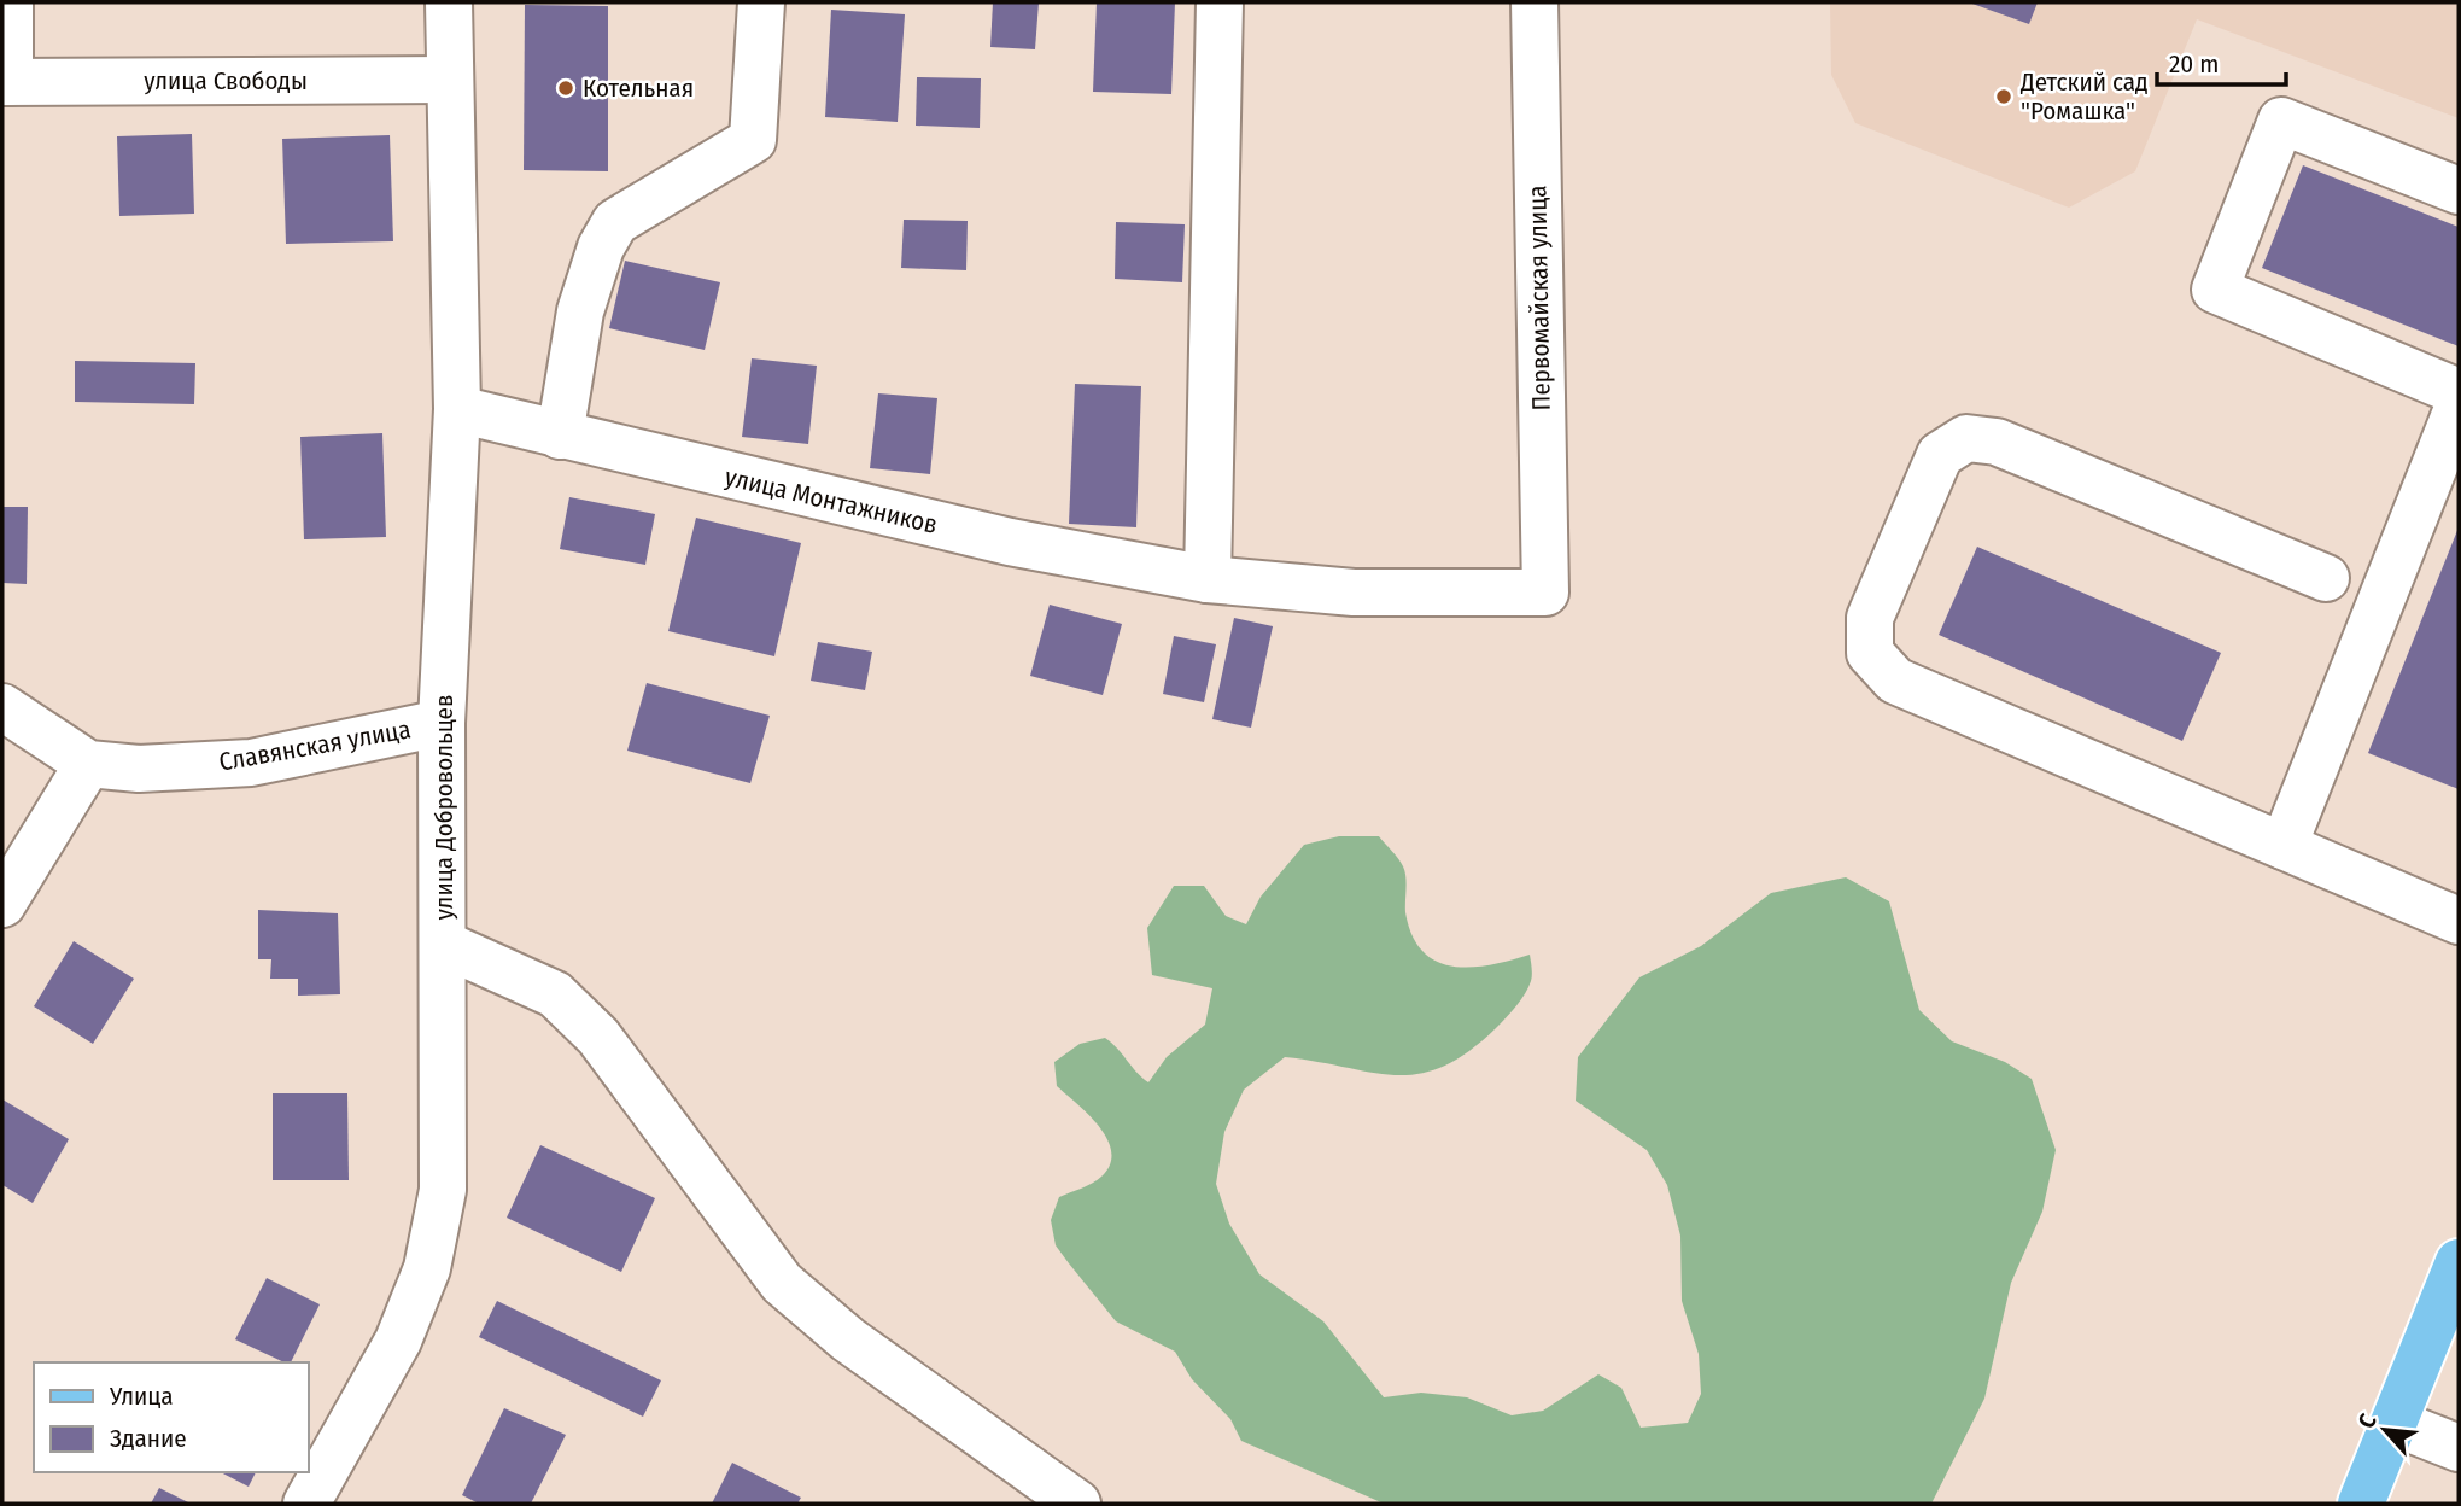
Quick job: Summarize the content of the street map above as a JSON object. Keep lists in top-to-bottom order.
{
  "streets": {
    "street": [
      "улица Свободы",
      "Первомайская улица",
      "улица Монтажников",
      "Славянская улица",
      "улица Добровольцев"
    ]
  },
  "crossings": [
    ["улица Свободы", "улица Добровольцев"],
    ["Первомайская улица", "улица Монтажников"],
    ["улица Монтажников", "улица Добровольцев"],
    ["Славянская улица", "улица Добровольцев"]
  ],
  "places": ["Котельная", "Детский сад \"Ромашка\""],
  "legend": ["Улица", "Здание"],
  "scale_bar": "20 m",
  "north": "top left"
}
